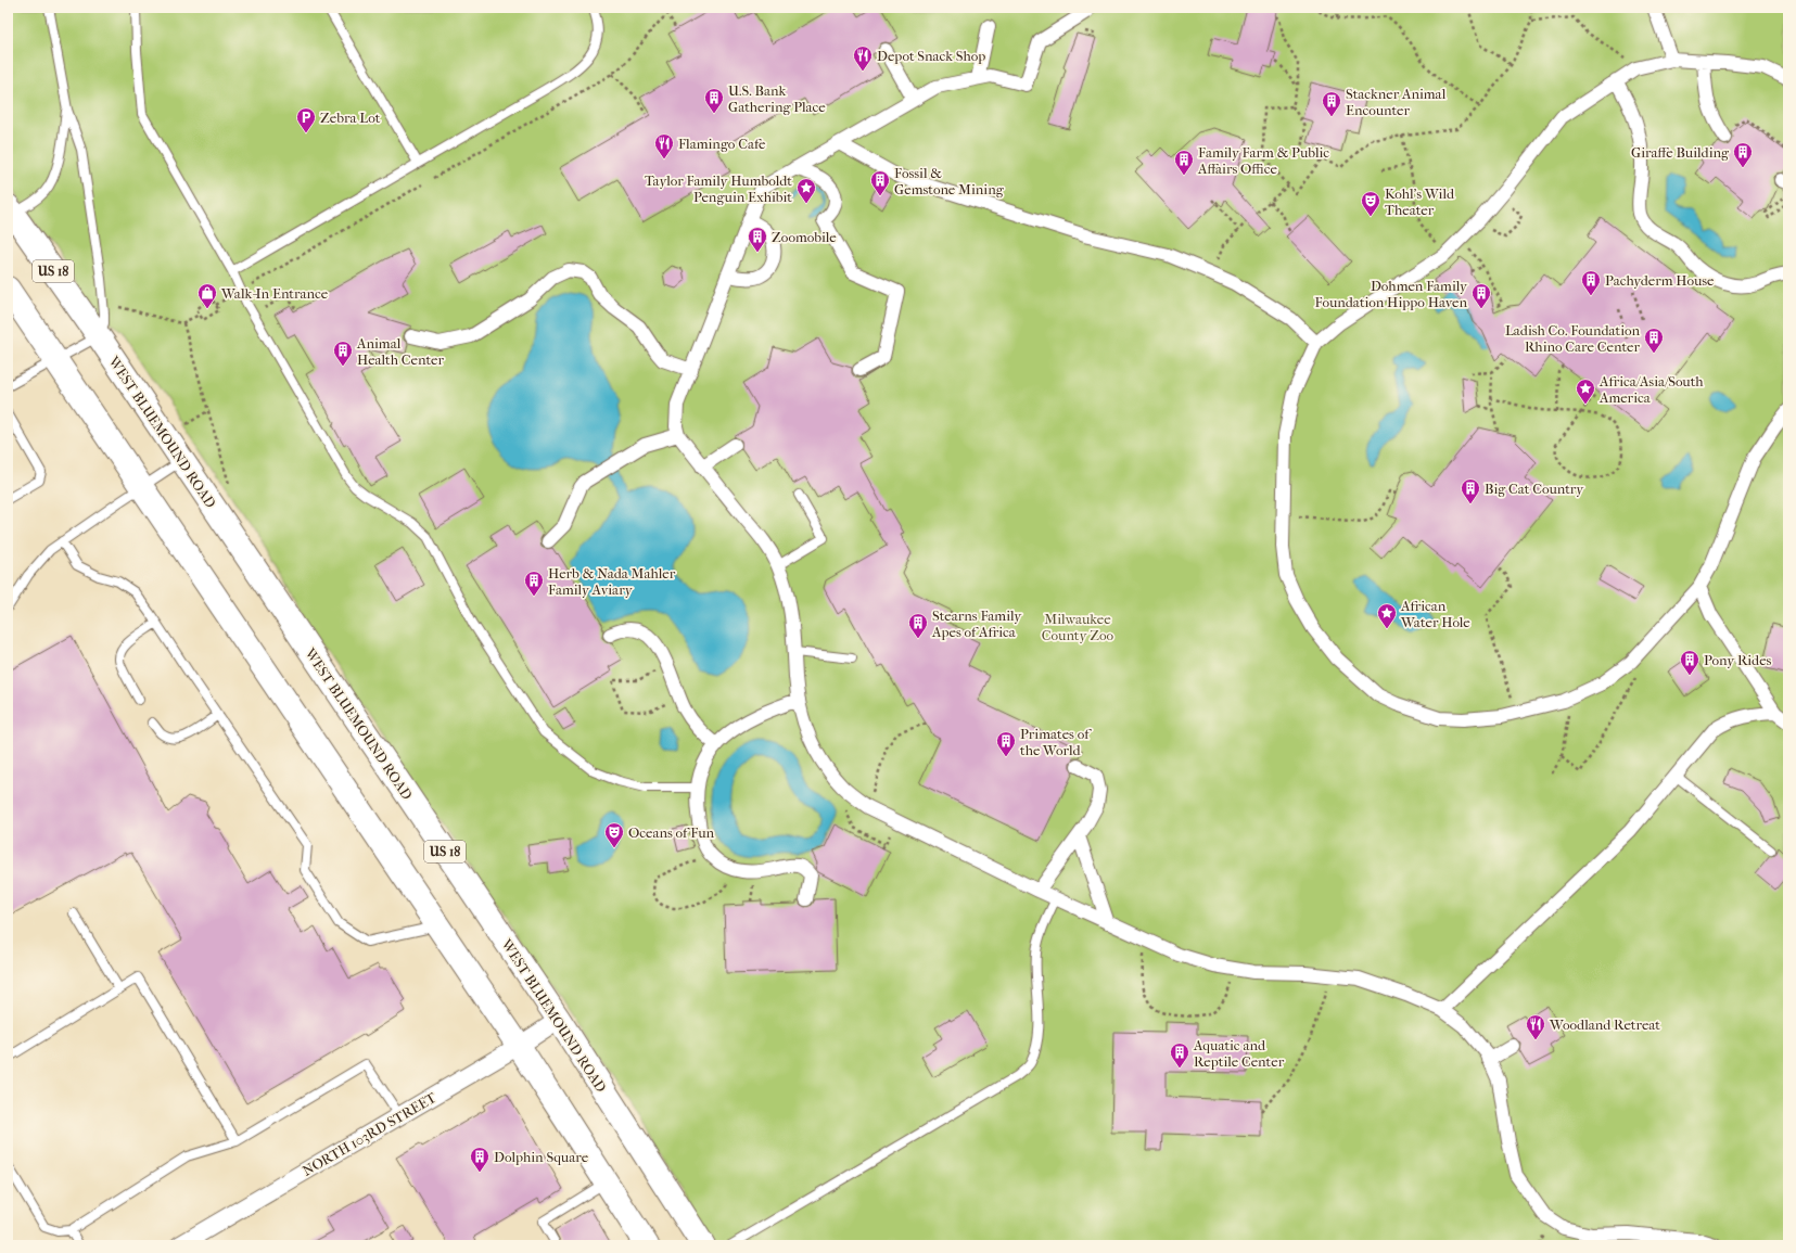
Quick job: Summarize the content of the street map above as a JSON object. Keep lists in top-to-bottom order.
{
  "streets": {
    "main road": ["US 18", "WEST BLUEMOUND ROAD"],
    "street": ["NORTH 103RD STREET"]
  },
  "crossings": [
    ["WEST BLUEMOUND ROAD", "NORTH 103RD STREET"]
  ],
  "parks": ["Milwaukee County Zoo"],
  "places": {
    "restaurant": ["Depot Snack Shop", "Flamingo Cafe", "Woodland Retreat"],
    "building": [
      "U.S. Bank Gathering Place",
      "Stackner Animal Encounter",
      "Giraffe Building",
      "Family Farm & Public Affairs Office",
      "Fossil & Gemstone Mining",
      "Zoomobile",
      "Pachyderm House",
      "Dohmen Family Foundation Hippo Haven",
      "Ladish Co. Foundation Rhino Care Center",
      "Animal Health Center",
      "Big Cat Country",
      "Herb & Nada Mahler Family Aviary",
      "Stearns Family Apes of Africa",
      "Pony Rides",
      "Primates of the World",
      "Aquatic and Reptile Center",
      "Dolphin Square"
    ],
    "parking": ["Zebra Lot"],
    "place": ["Taylor Family Humboldt Penguin Exhibit", "Africa/Asia/South America", "African Water Hole"],
    "theatre": ["Kohl's Wild Theater", "Oceans of Fun"],
    "shop": ["Walk-In Entrance"]
  }
}
